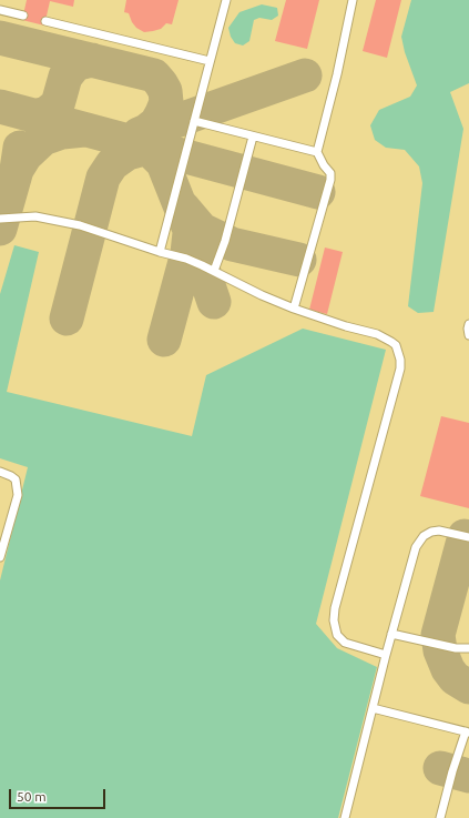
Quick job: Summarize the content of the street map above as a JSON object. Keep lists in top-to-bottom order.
{
  "scale_bar": "50 m"
}
